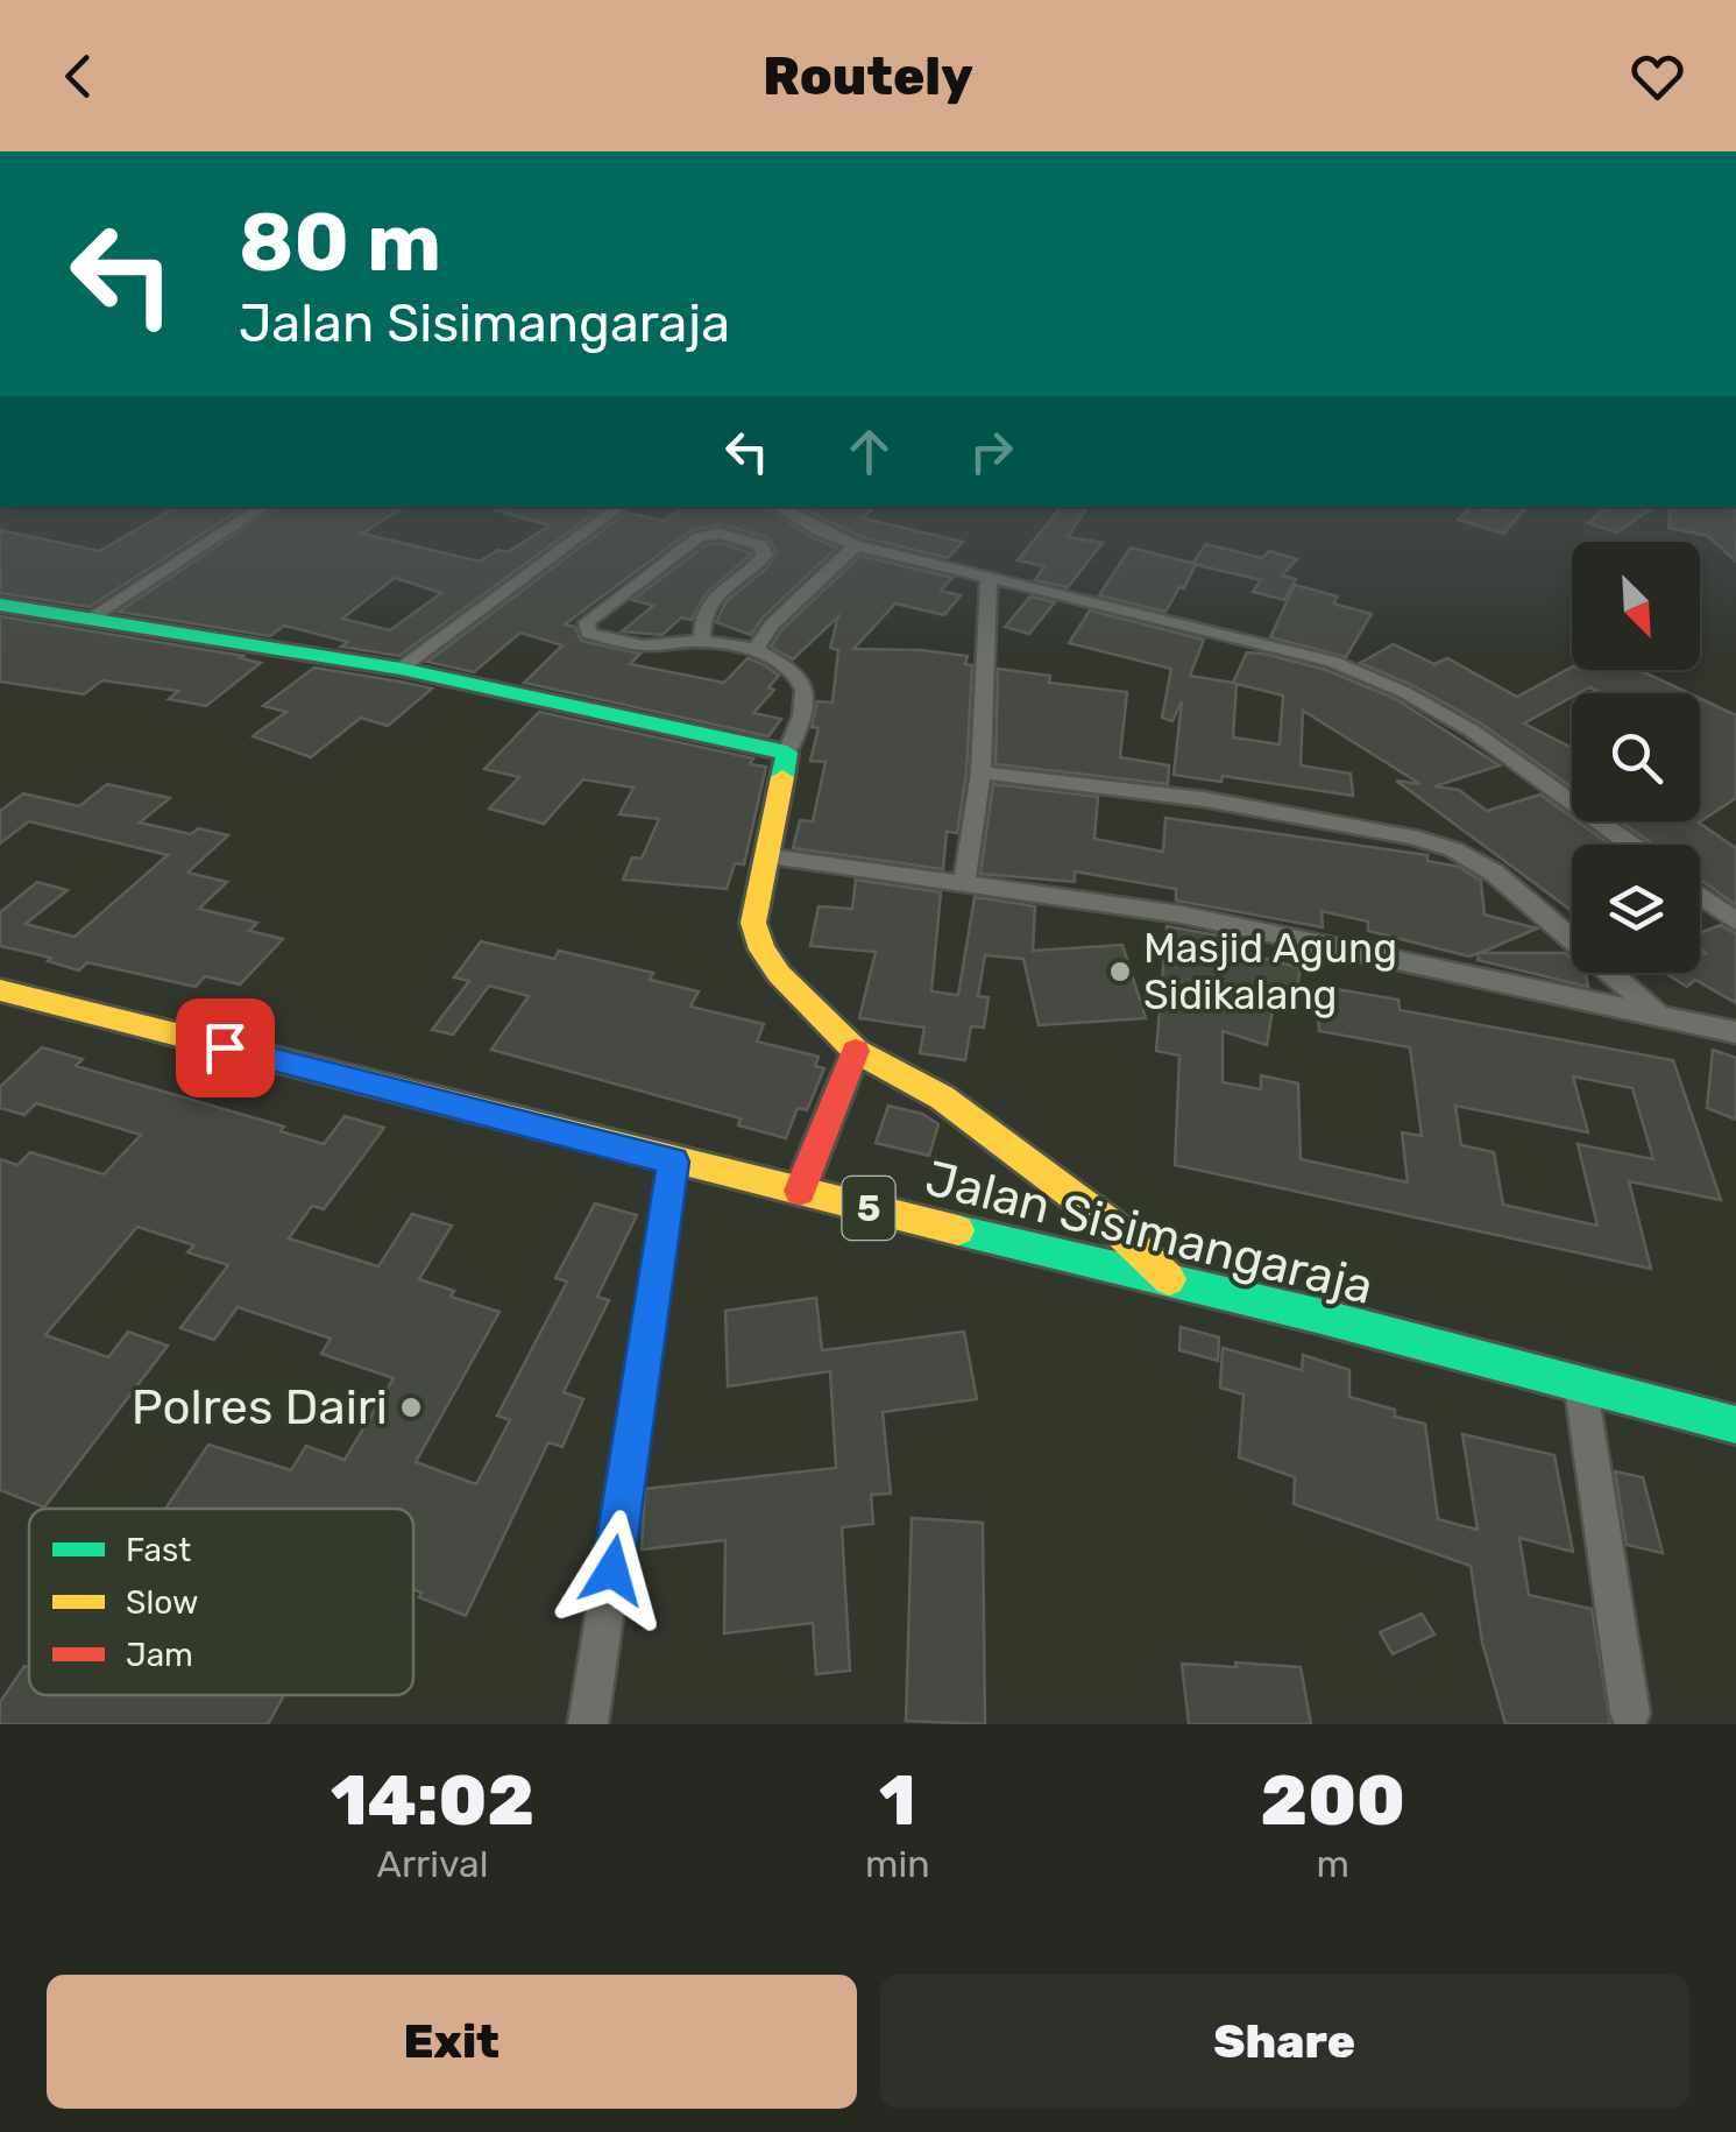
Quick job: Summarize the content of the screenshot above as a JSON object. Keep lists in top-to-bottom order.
{
  "streets": {
    "main road": ["5", "Jalan Sisimangaraja"]
  },
  "places": ["Masjid Agung Sidikalang", "Polres Dairi"],
  "legend": ["Fast", "Slow", "Jam"],
  "north": "bottom right",
  "page": {
    "header": "Routely",
    "turn": ["80 m", "Jalan Sisimangaraja"],
    "eta": [
      "14:02",
      "Arrival",
      "1",
      "min",
      "200",
      "m"
    ],
    "buttons": ["Exit", "Share"]
  }
}
